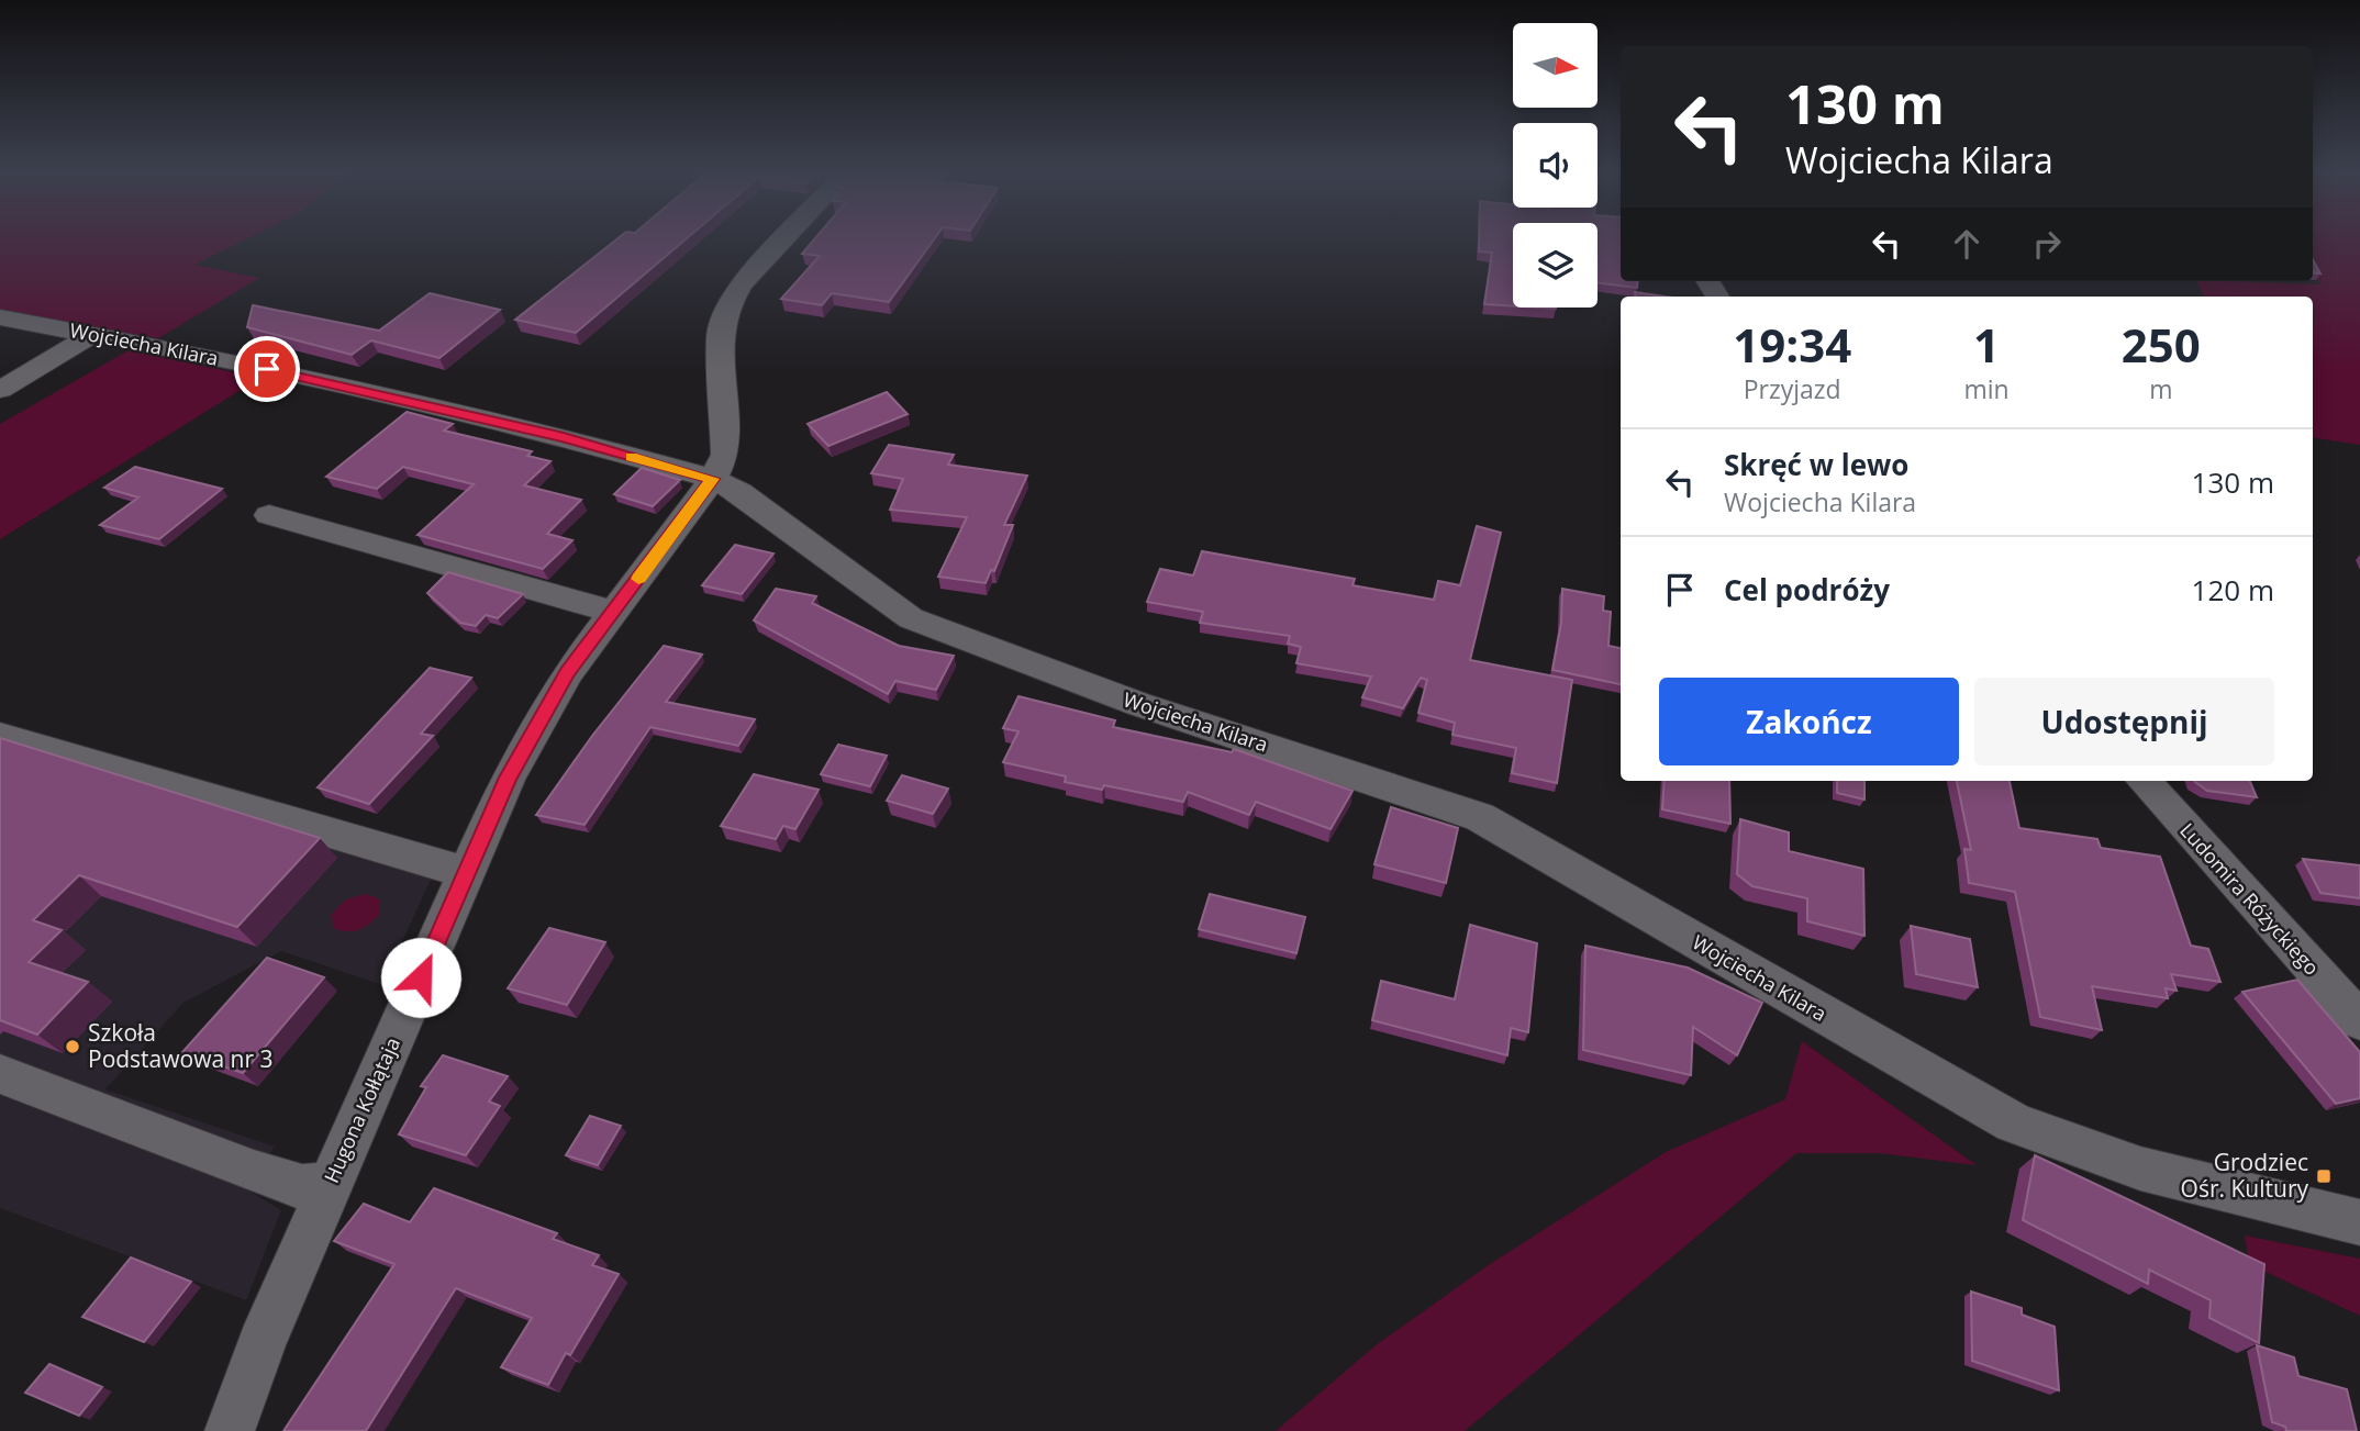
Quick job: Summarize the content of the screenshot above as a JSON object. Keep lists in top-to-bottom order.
{
  "streets": {
    "street": ["Wojciecha Kilara", "Ludomira Różyckiego", "Hugona Kołłątaja"]
  },
  "crossings": [
    ["Wojciecha Kilara", "Hugona Kołłątaja"]
  ],
  "places": {
    "other": ["Szkoła Podstawowa nr 3"],
    "transit": ["Grodziec Ośr. Kultury"]
  },
  "north": "right",
  "page": {
    "turn": ["130 m", "Wojciecha Kilara"],
    "eta": [
      "19:34",
      "Przyjazd",
      "1",
      "min",
      "250",
      "m"
    ],
    "list": [
      {
        "name": "Skręć w lewo",
        "note": "Wojciecha Kilara",
        "value": "130 m"
      },
      {
        "name": "Cel podróży",
        "value": "120 m"
      }
    ],
    "buttons": ["Zakończ", "Udostępnij"]
  }
}
